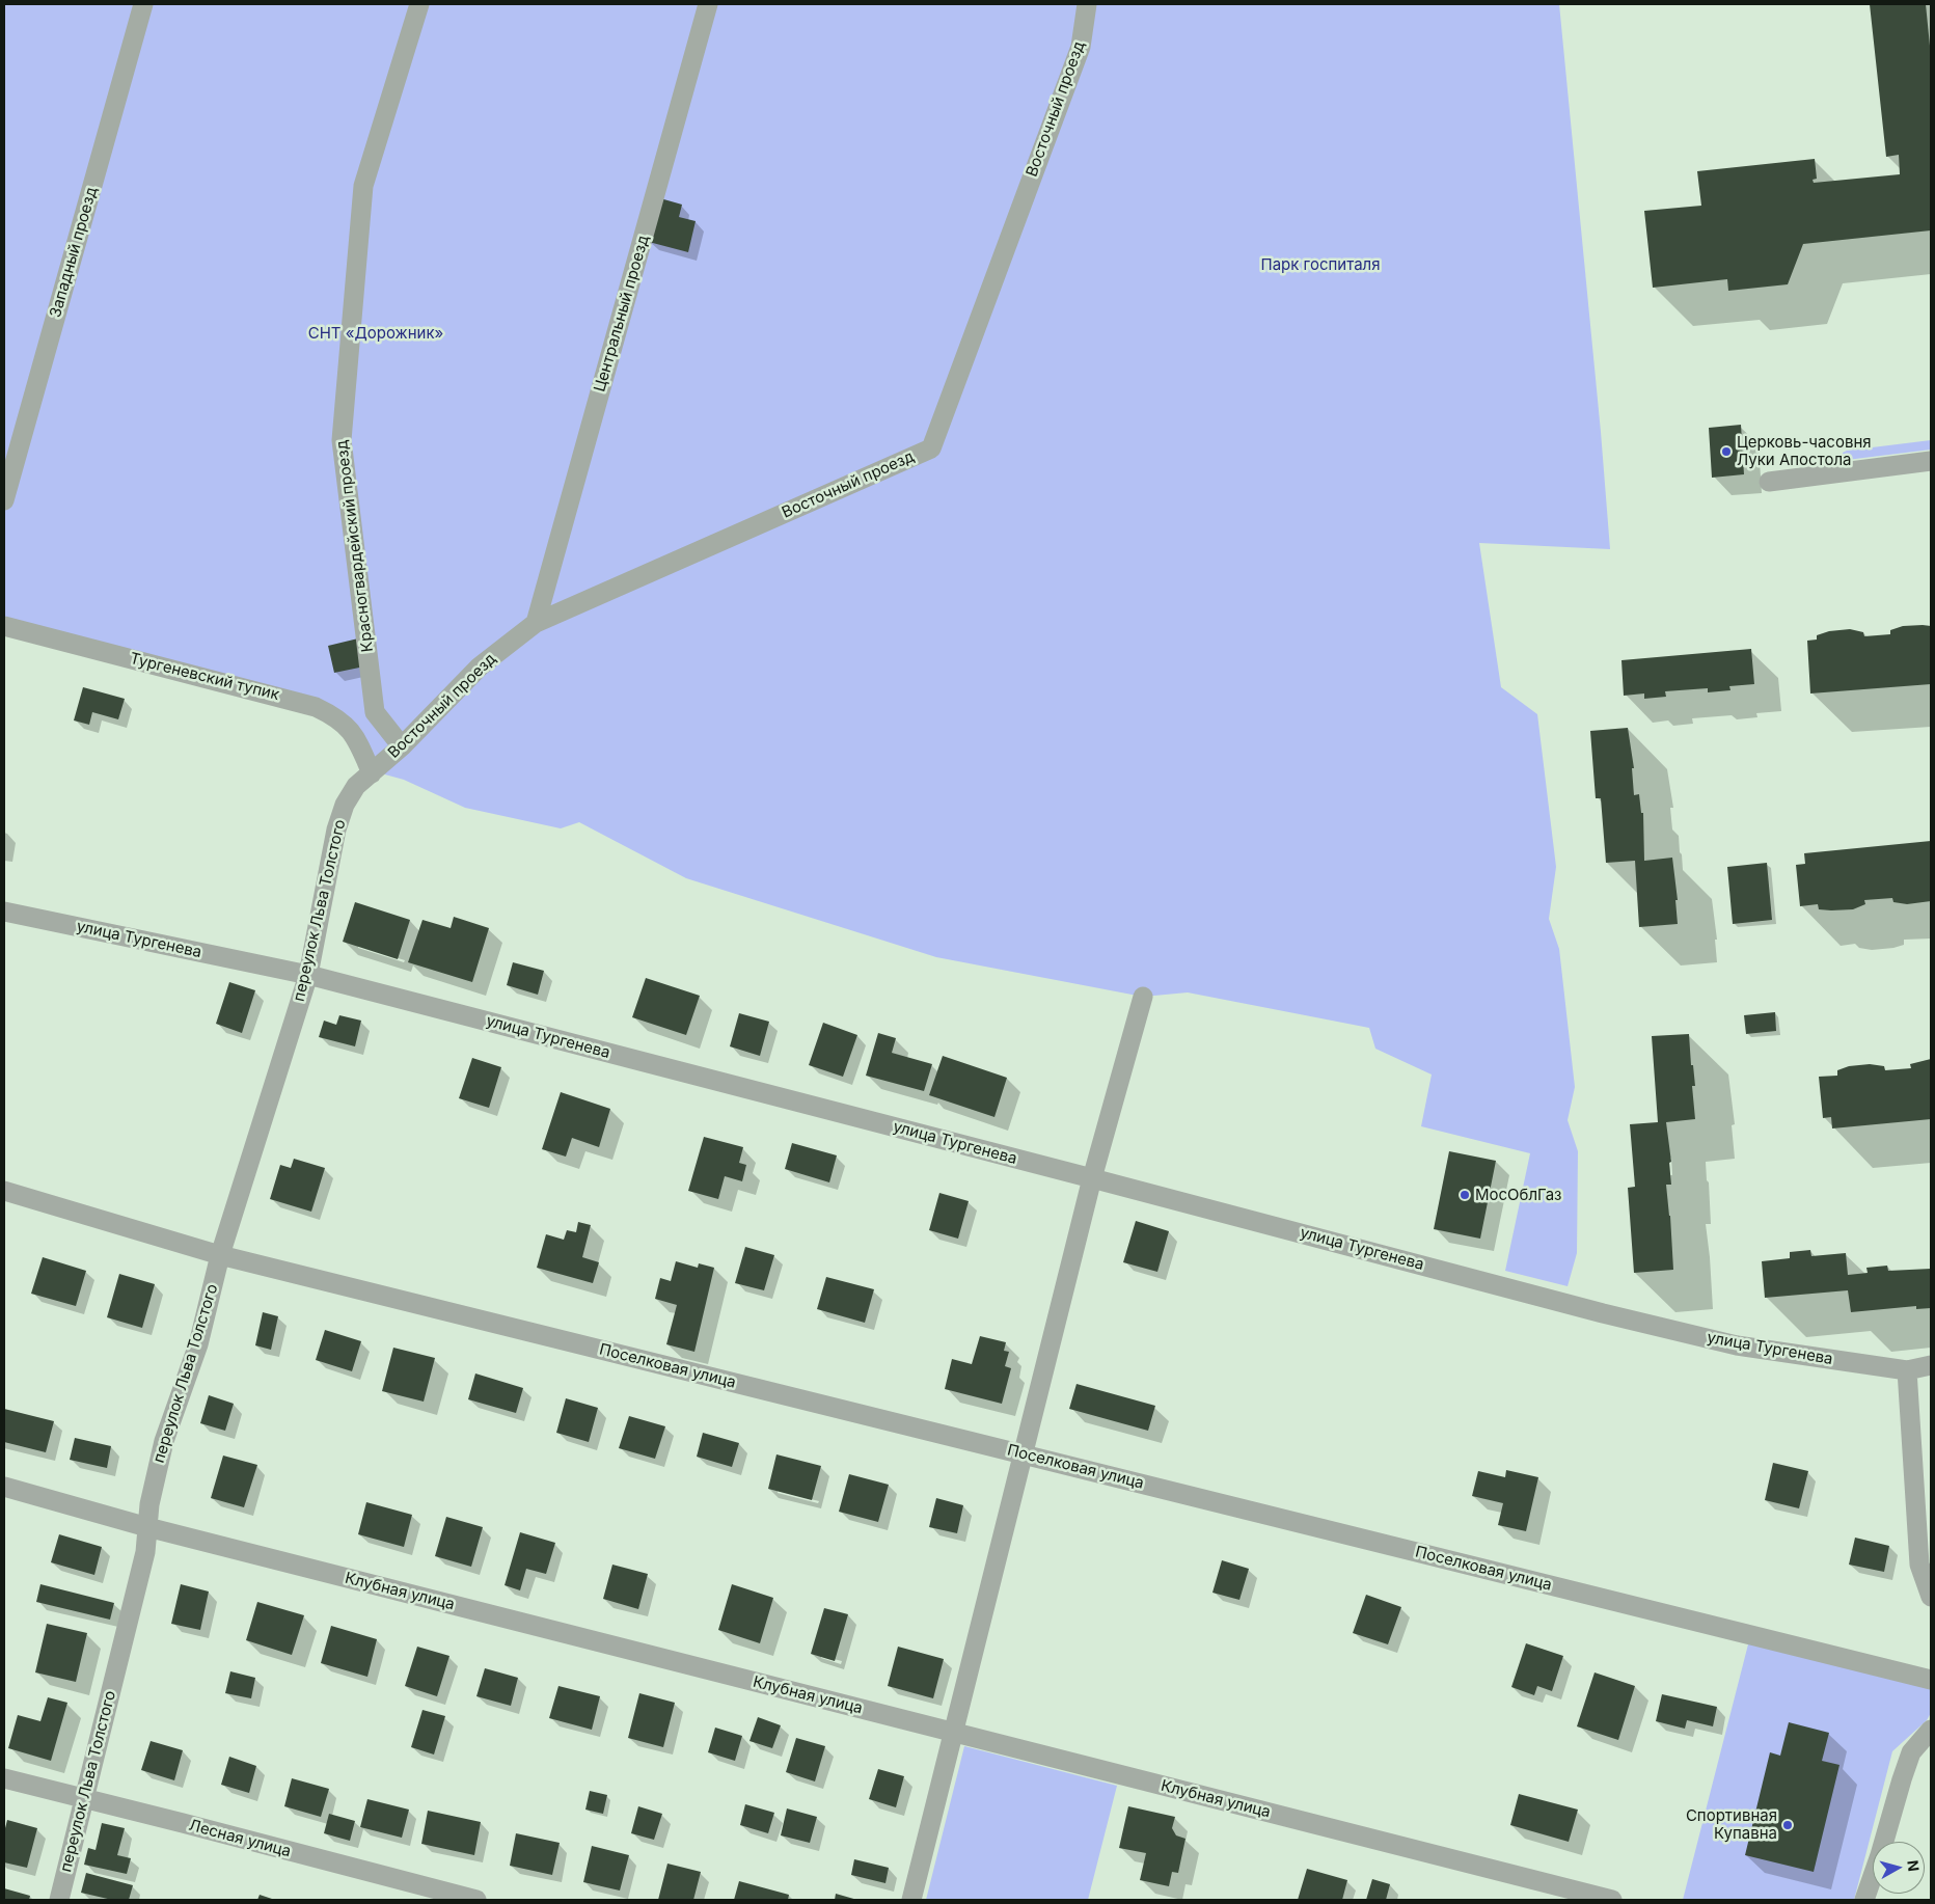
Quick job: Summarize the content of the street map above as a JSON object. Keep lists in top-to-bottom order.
{
  "streets": {
    "street": [
      "Восточный проезд",
      "Западный проезд",
      "Центральный проезд",
      "Красногвардейский проезд",
      "Тургеневский тупик",
      "переулок Льва Толстого",
      "улица Тургенева",
      "Поселковая улица",
      "Клубная улица",
      "Лесная улица"
    ]
  },
  "crossings": [
    ["Восточный проезд", "Центральный проезд"],
    ["Восточный проезд", "Красногвардейский проезд"],
    ["Восточный проезд", "Тургеневский тупик"],
    ["Восточный проезд", "переулок Льва Толстого"],
    ["Тургеневский тупик", "переулок Льва Толстого"],
    ["переулок Льва Толстого", "улица Тургенева"],
    ["переулок Льва Толстого", "Поселковая улица"],
    ["переулок Льва Толстого", "Клубная улица"],
    ["переулок Льва Толстого", "Лесная улица"]
  ],
  "parks": ["Парк госпиталя", "СНТ «Дорожник»"],
  "places": ["Церковь-часовня Луки Апостола", "МосОблГаз", "Спортивная Купавна"],
  "north": "right"
}
